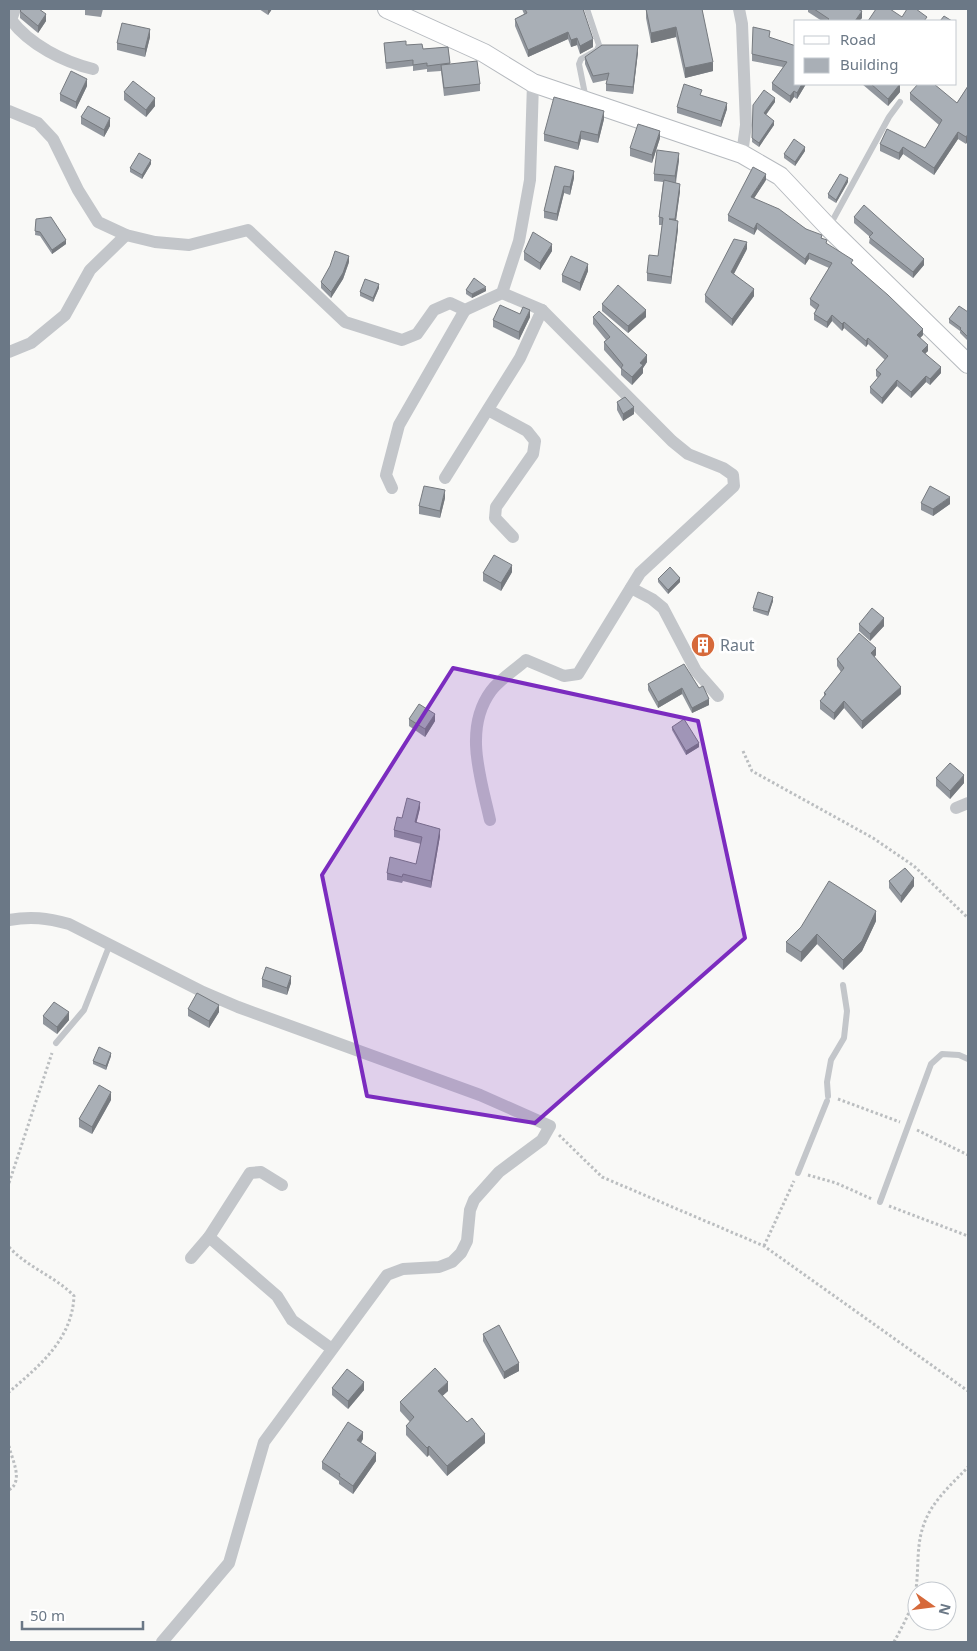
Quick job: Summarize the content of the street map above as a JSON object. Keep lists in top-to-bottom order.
{
  "places": {
    "building": ["Raut"]
  },
  "legend": ["Road", "Building"],
  "scale_bar": "50 m",
  "north": "right"
}
